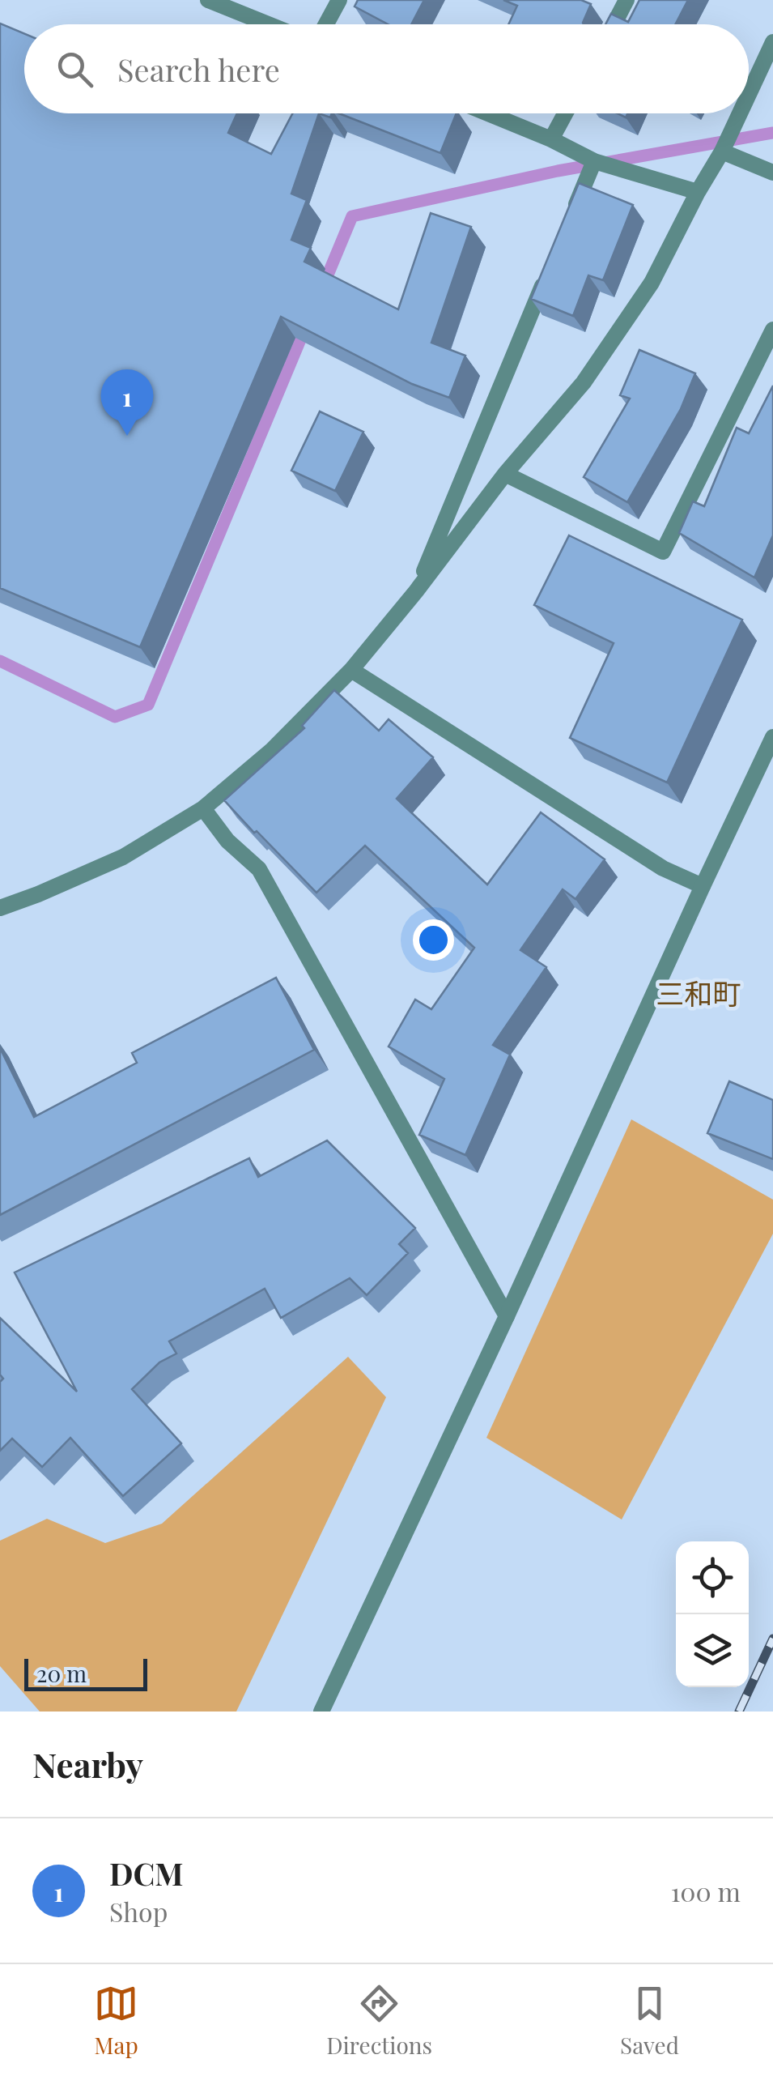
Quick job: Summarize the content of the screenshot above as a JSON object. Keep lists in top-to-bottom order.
{
  "districts": ["三和町"],
  "scale_bar": "20 m",
  "page": {
    "search": "Search here",
    "pins": "1",
    "scale": "20 m",
    "heading": "Nearby",
    "list": [
      {
        "mark": "1",
        "name": "DCM",
        "note": "Shop",
        "value": "100 m"
      }
    ],
    "nav": ["Map", "Directions", "Saved"]
  }
}
